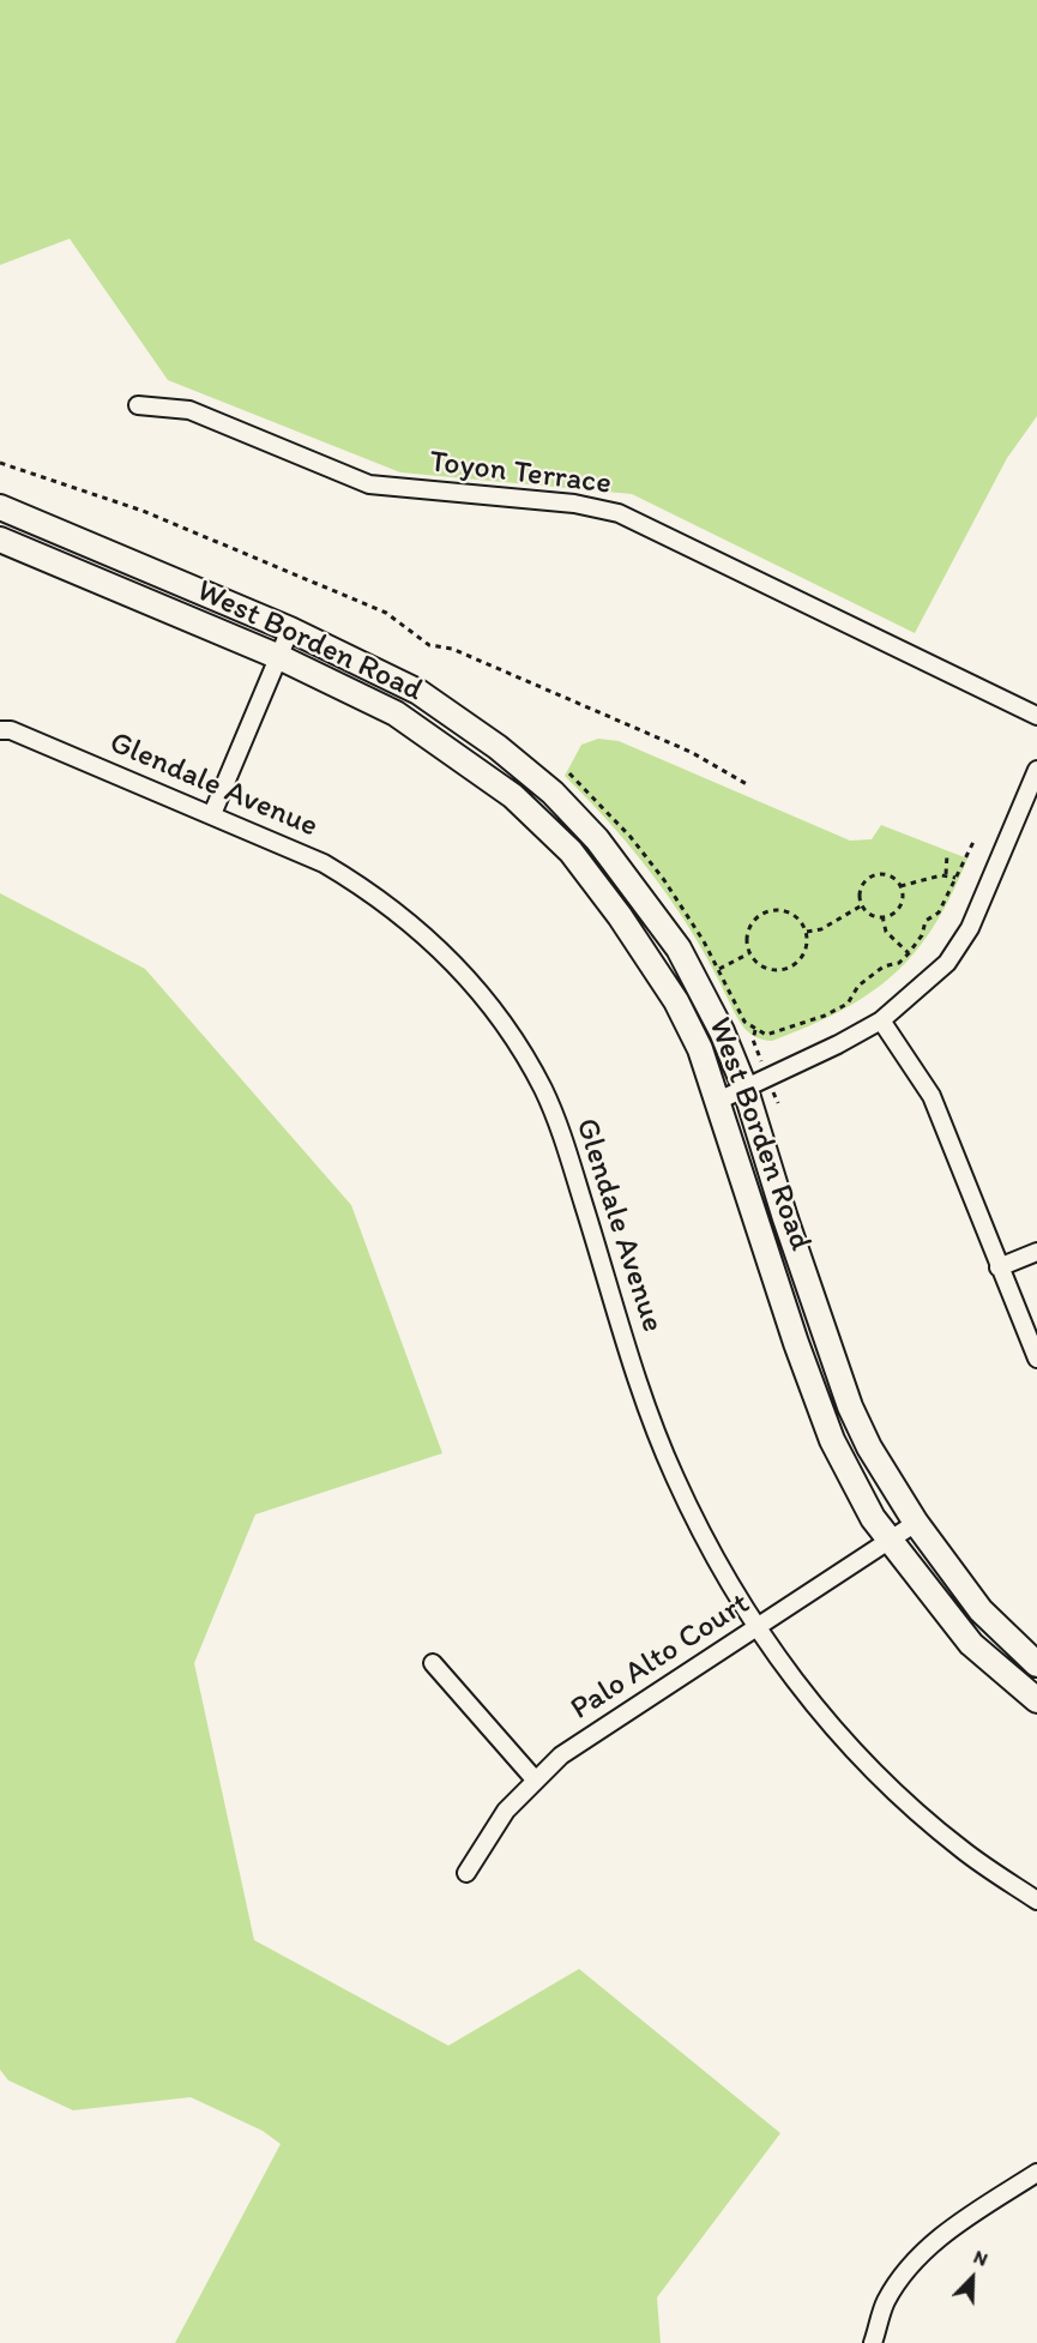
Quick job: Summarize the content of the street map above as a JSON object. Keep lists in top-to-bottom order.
{
  "streets": {
    "main road": ["West Borden Road"],
    "street": ["Toyon Terrace", "Glendale Avenue", "Palo Alto Court"]
  },
  "crossings": [
    ["West Borden Road", "Palo Alto Court"],
    ["Glendale Avenue", "Palo Alto Court"]
  ],
  "north": "top right"
}
